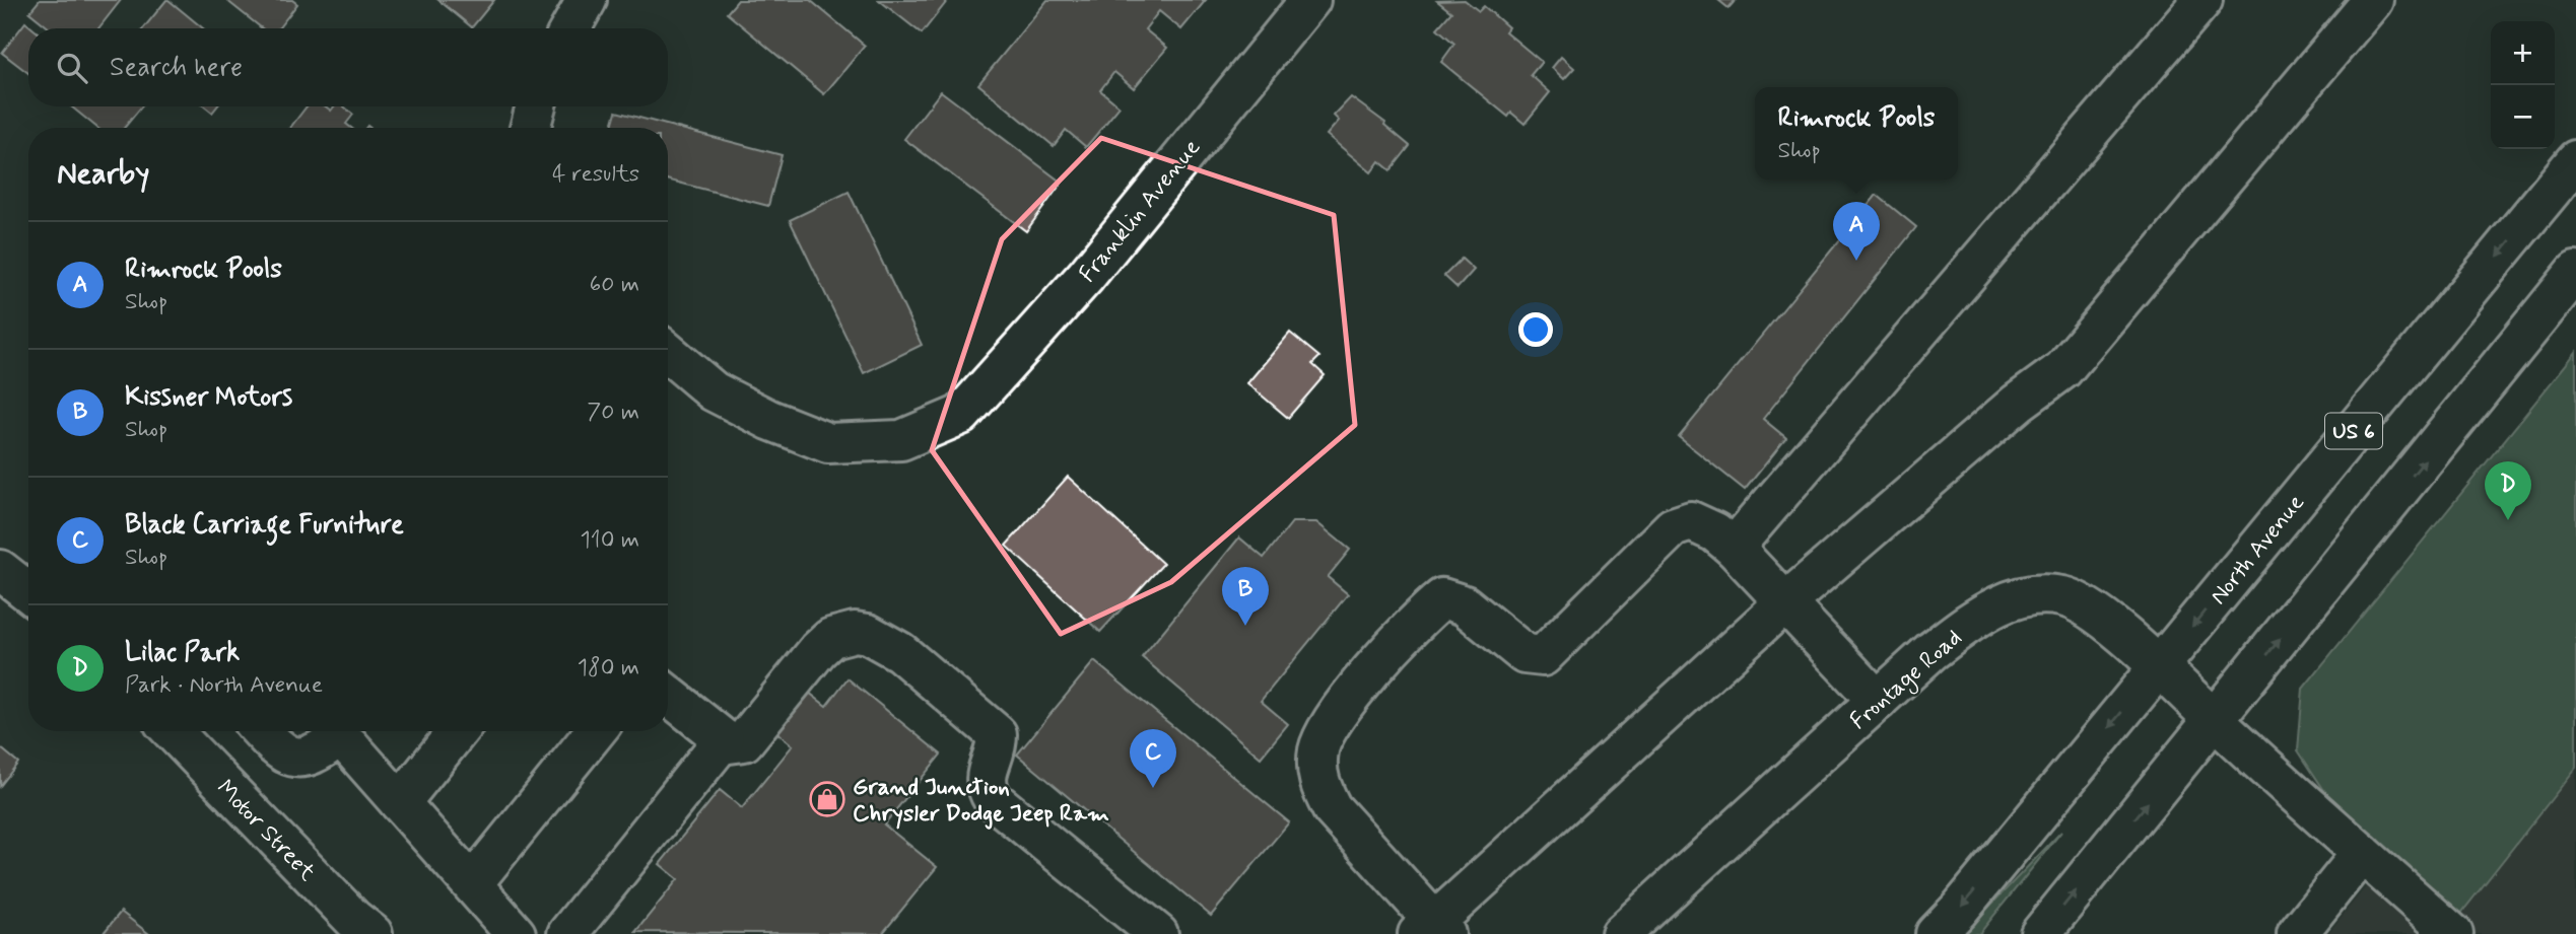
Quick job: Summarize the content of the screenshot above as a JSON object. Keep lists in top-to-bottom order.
{
  "streets": {
    "street": [
      "Franklin Avenue",
      "US 6",
      "North Avenue",
      "Frontage Road",
      "Motor Street"
    ]
  },
  "crossings": [
    ["North Avenue", "Frontage Road"]
  ],
  "places": {
    "shop": ["Grand Junction Chrysler Dodge Jeep Ram"]
  },
  "page": {
    "map_buttons": ["+", "−"],
    "search": "Search here",
    "popup": ["Rimrock Pools", "Shop"],
    "heading": ["Nearby", "4 results"],
    "pins": [
      "A",
      "D",
      "B",
      "C"
    ],
    "list": [
      {
        "mark": "A",
        "name": "Rimrock Pools",
        "note": "Shop",
        "value": "60 m"
      },
      {
        "mark": "B",
        "name": "Kissner Motors",
        "note": "Shop",
        "value": "70 m"
      },
      {
        "mark": "C",
        "name": "Black Carriage Furniture",
        "note": "Shop",
        "value": "110 m"
      },
      {
        "mark": "D",
        "name": "Lilac Park",
        "note": "Park · North Avenue",
        "value": "180 m"
      }
    ]
  }
}
